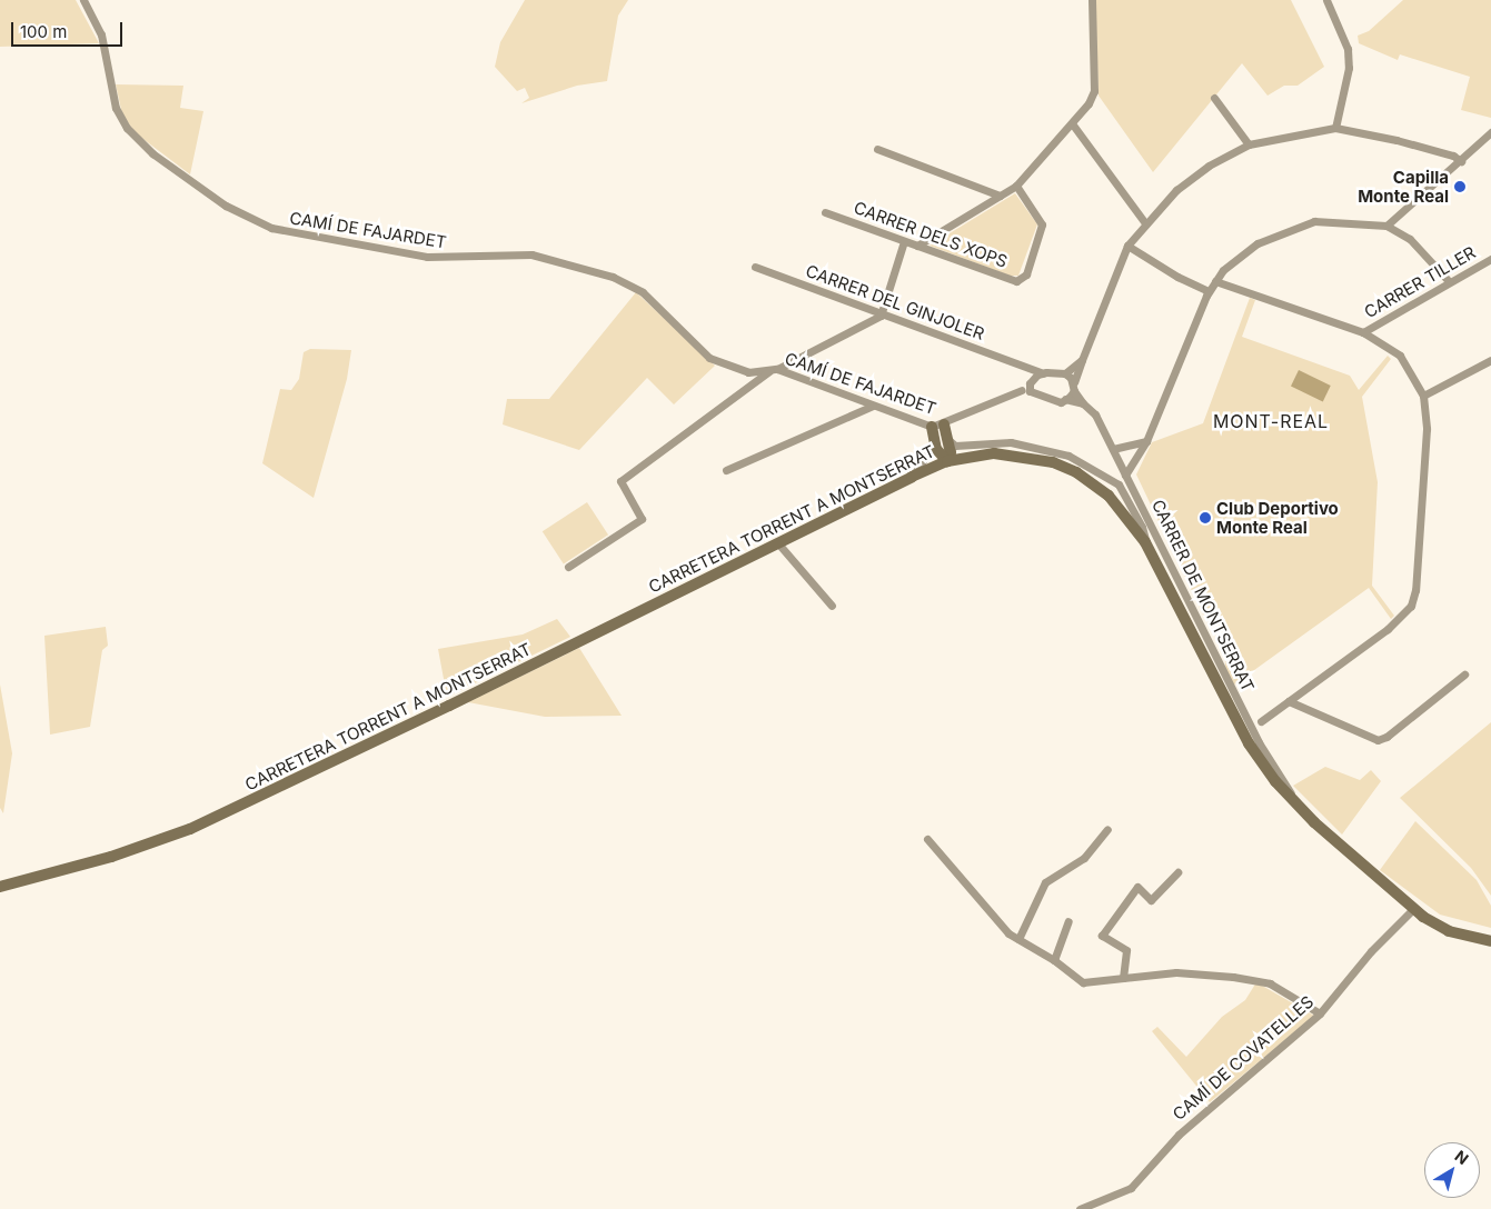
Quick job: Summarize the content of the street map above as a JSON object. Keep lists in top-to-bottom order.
{
  "streets": {
    "main road": ["CARRETERA TORRENT A MONTSERRAT"],
    "street": [
      "CAMÍ DE FAJARDET",
      "CARRER DELS XOPS",
      "CARRER TILLER",
      "CARRER DEL GINJOLER",
      "CARRER DE MONTSERRAT",
      "CAMÍ DE COVATELLES"
    ]
  },
  "crossings": [
    ["CARRETERA TORRENT A MONTSERRAT", "CARRER DE MONTSERRAT"],
    ["CARRETERA TORRENT A MONTSERRAT", "CAMÍ DE COVATELLES"]
  ],
  "districts": ["MONT-REAL"],
  "places": ["Capilla Monte Real", "Club Deportivo Monte Real"],
  "scale_bar": "100 m",
  "north": "top right"
}
